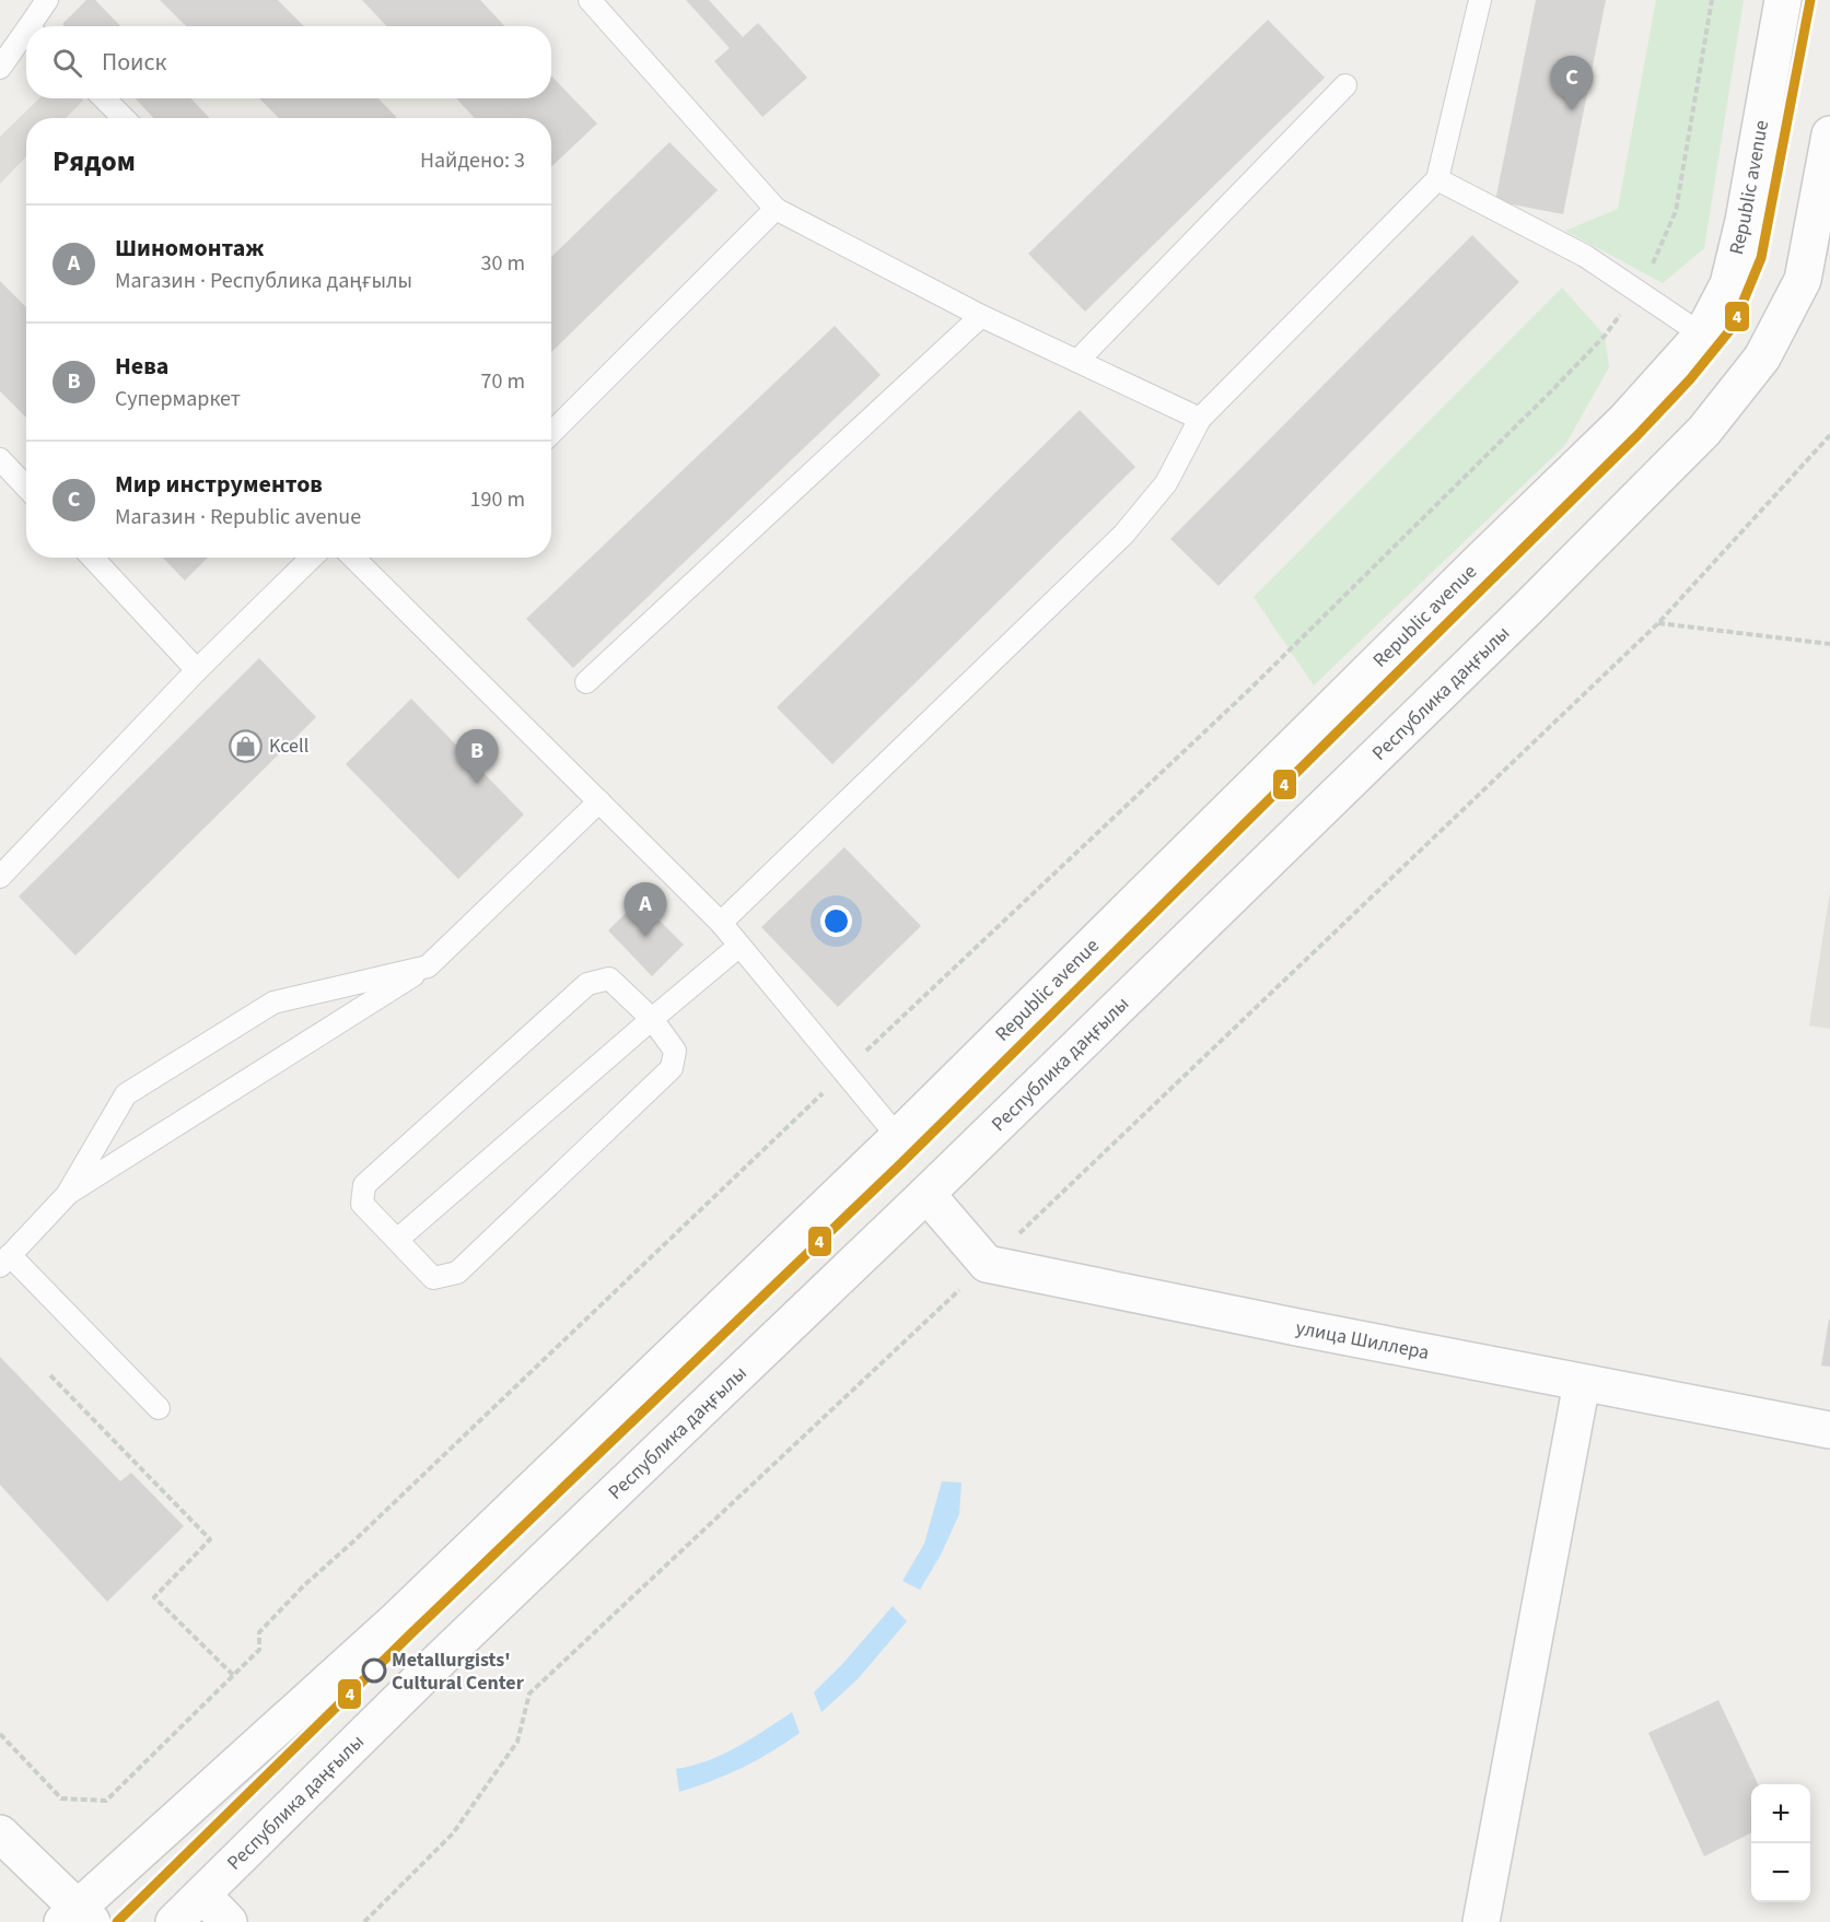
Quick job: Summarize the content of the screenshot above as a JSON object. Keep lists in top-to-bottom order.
{
  "streets": {
    "main road": ["Republic avenue", "Республика даңғылы", "улица Шиллера"]
  },
  "places": {
    "shop": ["Kcell"],
    "other": ["Metallurgists' Cultural Center"]
  },
  "lines": ["transit line 4"],
  "page": {
    "search": "Поиск",
    "pins": ["C", "B", "A"],
    "heading": ["Рядом", "Найдено: 3"],
    "list": [
      {
        "mark": "A",
        "name": "Шиномонтаж",
        "note": "Магазин · Республика даңғылы",
        "value": "30 m"
      },
      {
        "mark": "B",
        "name": "Нева",
        "note": "Супермаркет",
        "value": "70 m"
      },
      {
        "mark": "C",
        "name": "Мир инструментов",
        "note": "Магазин · Republic avenue",
        "value": "190 m"
      }
    ],
    "map_buttons": ["+", "−"]
  }
}
